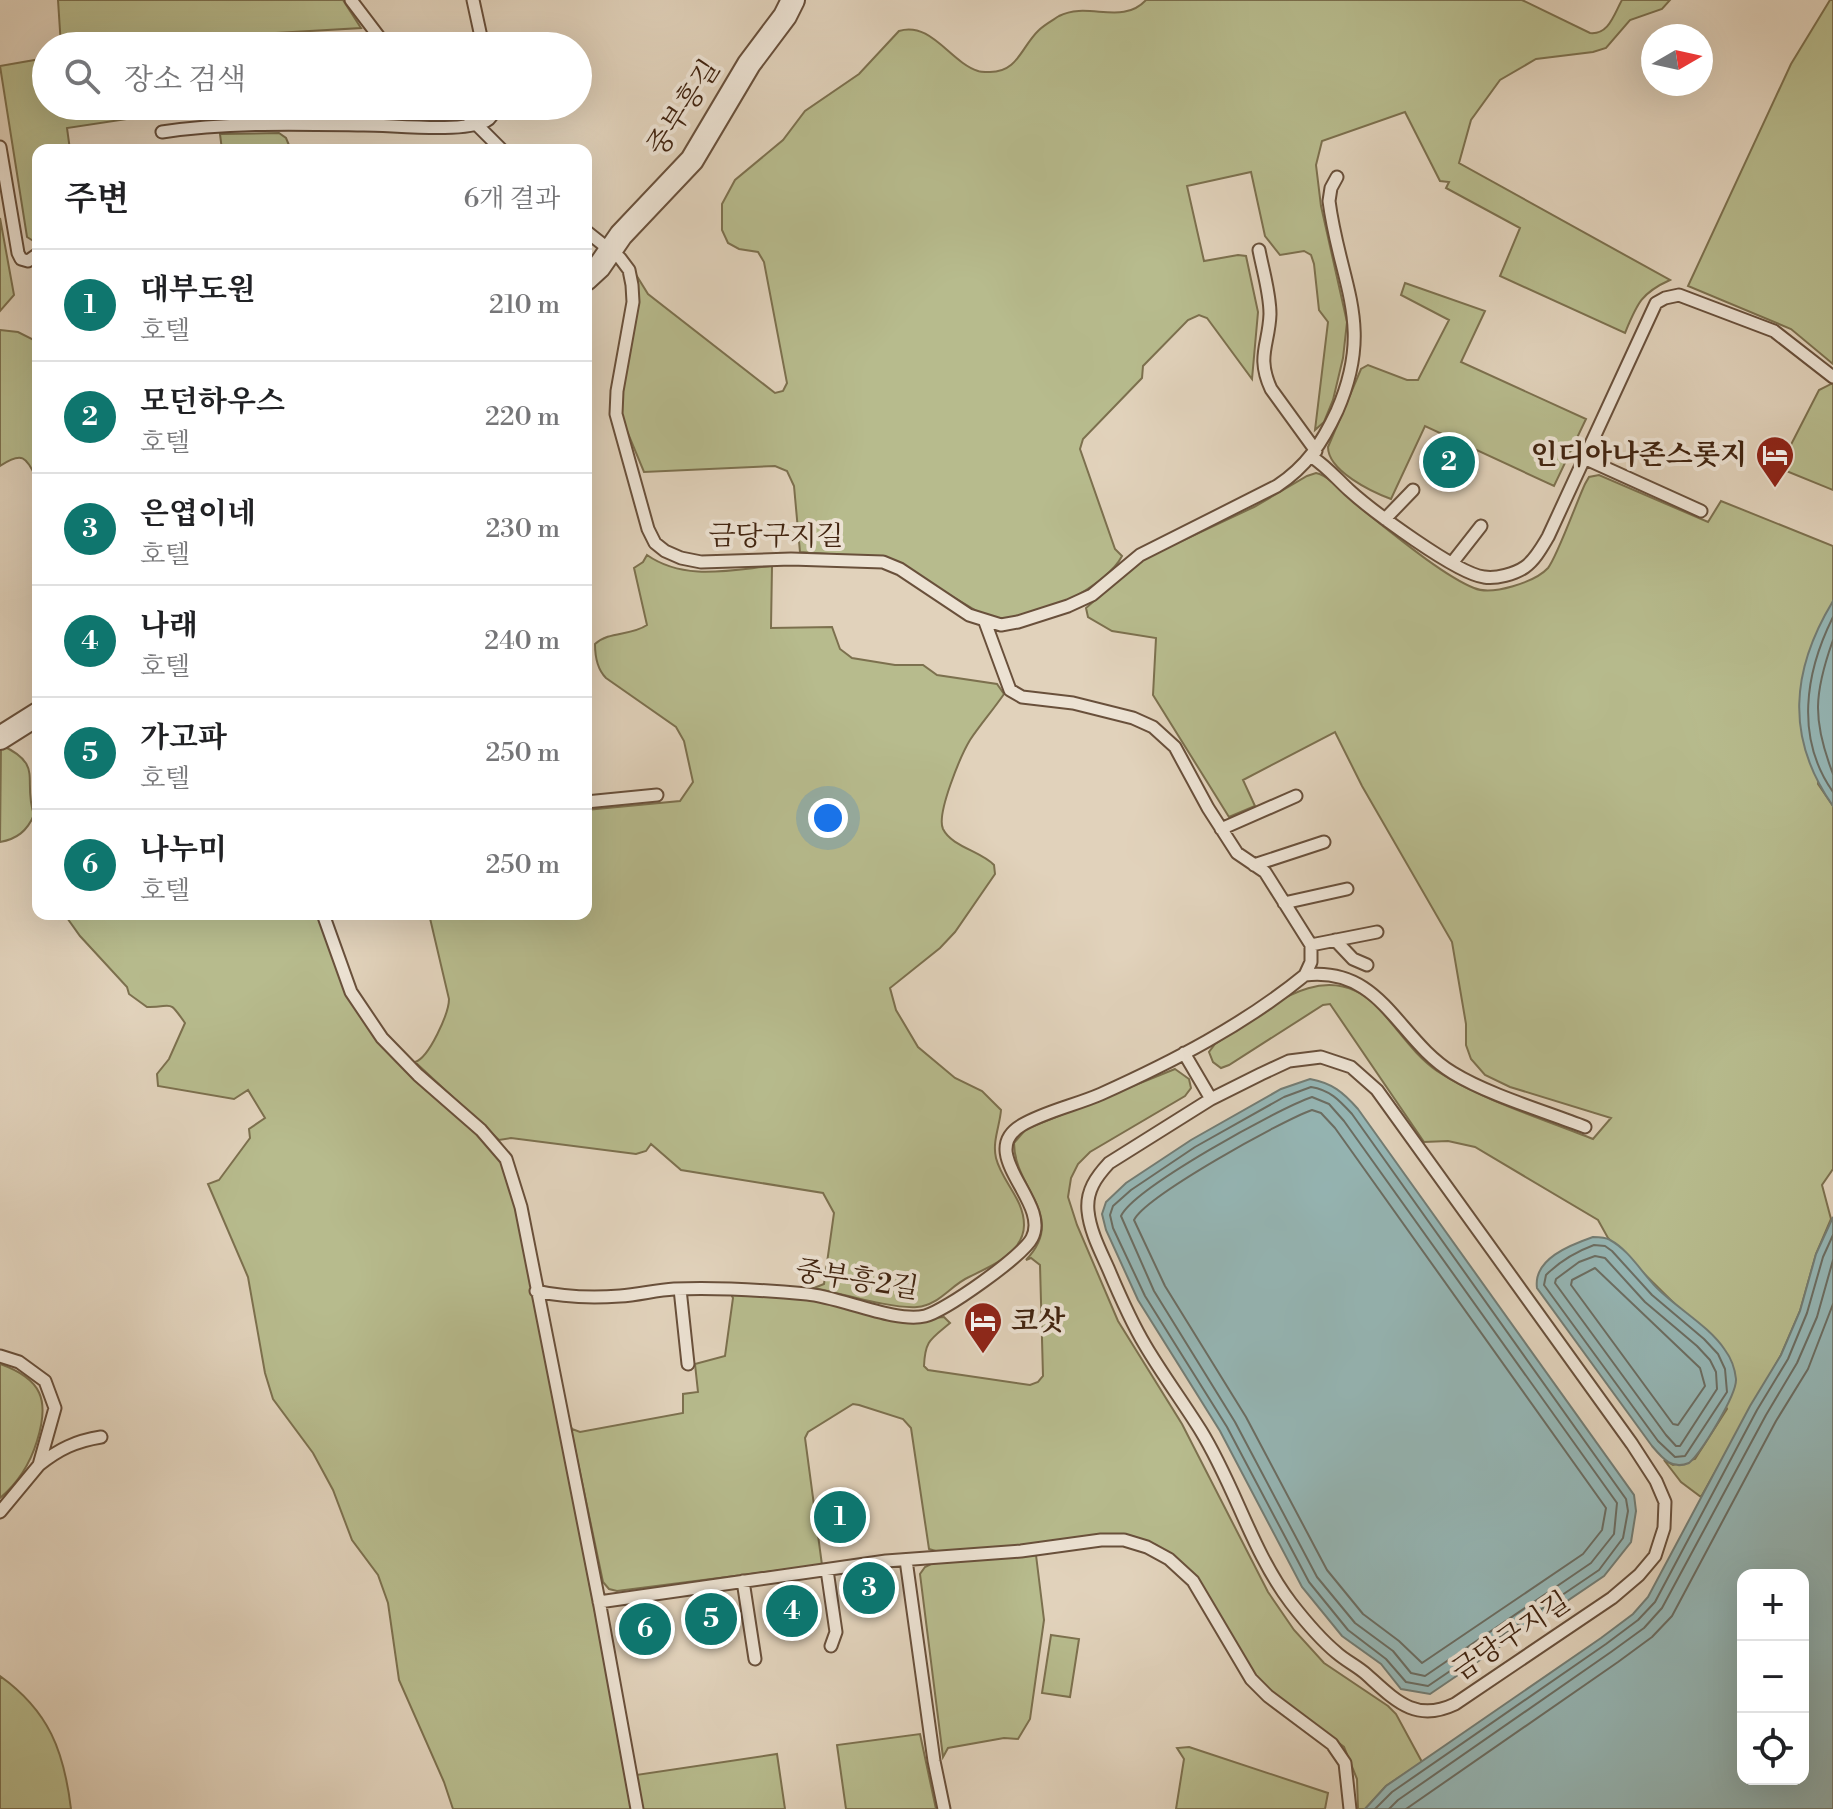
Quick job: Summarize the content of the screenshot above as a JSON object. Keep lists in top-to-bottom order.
{
  "streets": {
    "street": ["중부흥길"],
    "lane": ["금당구지길", "중부흥2길"]
  },
  "crossings": [
    ["중부흥길", "금당구지길"]
  ],
  "places": {
    "hotel": ["인디아나존스롯지", "코삿"]
  },
  "north": "right",
  "page": {
    "search": "장소 검색",
    "heading": ["주변", "6개 결과"],
    "list": [
      {
        "mark": "1",
        "name": "대부도원",
        "note": "호텔",
        "value": "210 m"
      },
      {
        "mark": "2",
        "name": "모던하우스",
        "note": "호텔",
        "value": "220 m"
      },
      {
        "mark": "3",
        "name": "은엽이네",
        "note": "호텔",
        "value": "230 m"
      },
      {
        "mark": "4",
        "name": "나래",
        "note": "호텔",
        "value": "240 m"
      },
      {
        "mark": "5",
        "name": "가고파",
        "note": "호텔",
        "value": "250 m"
      },
      {
        "mark": "6",
        "name": "나누미",
        "note": "호텔",
        "value": "250 m"
      }
    ],
    "pins": [
      "2",
      "1",
      "3",
      "4",
      "5",
      "6"
    ],
    "map_buttons": ["+", "−"]
  }
}
